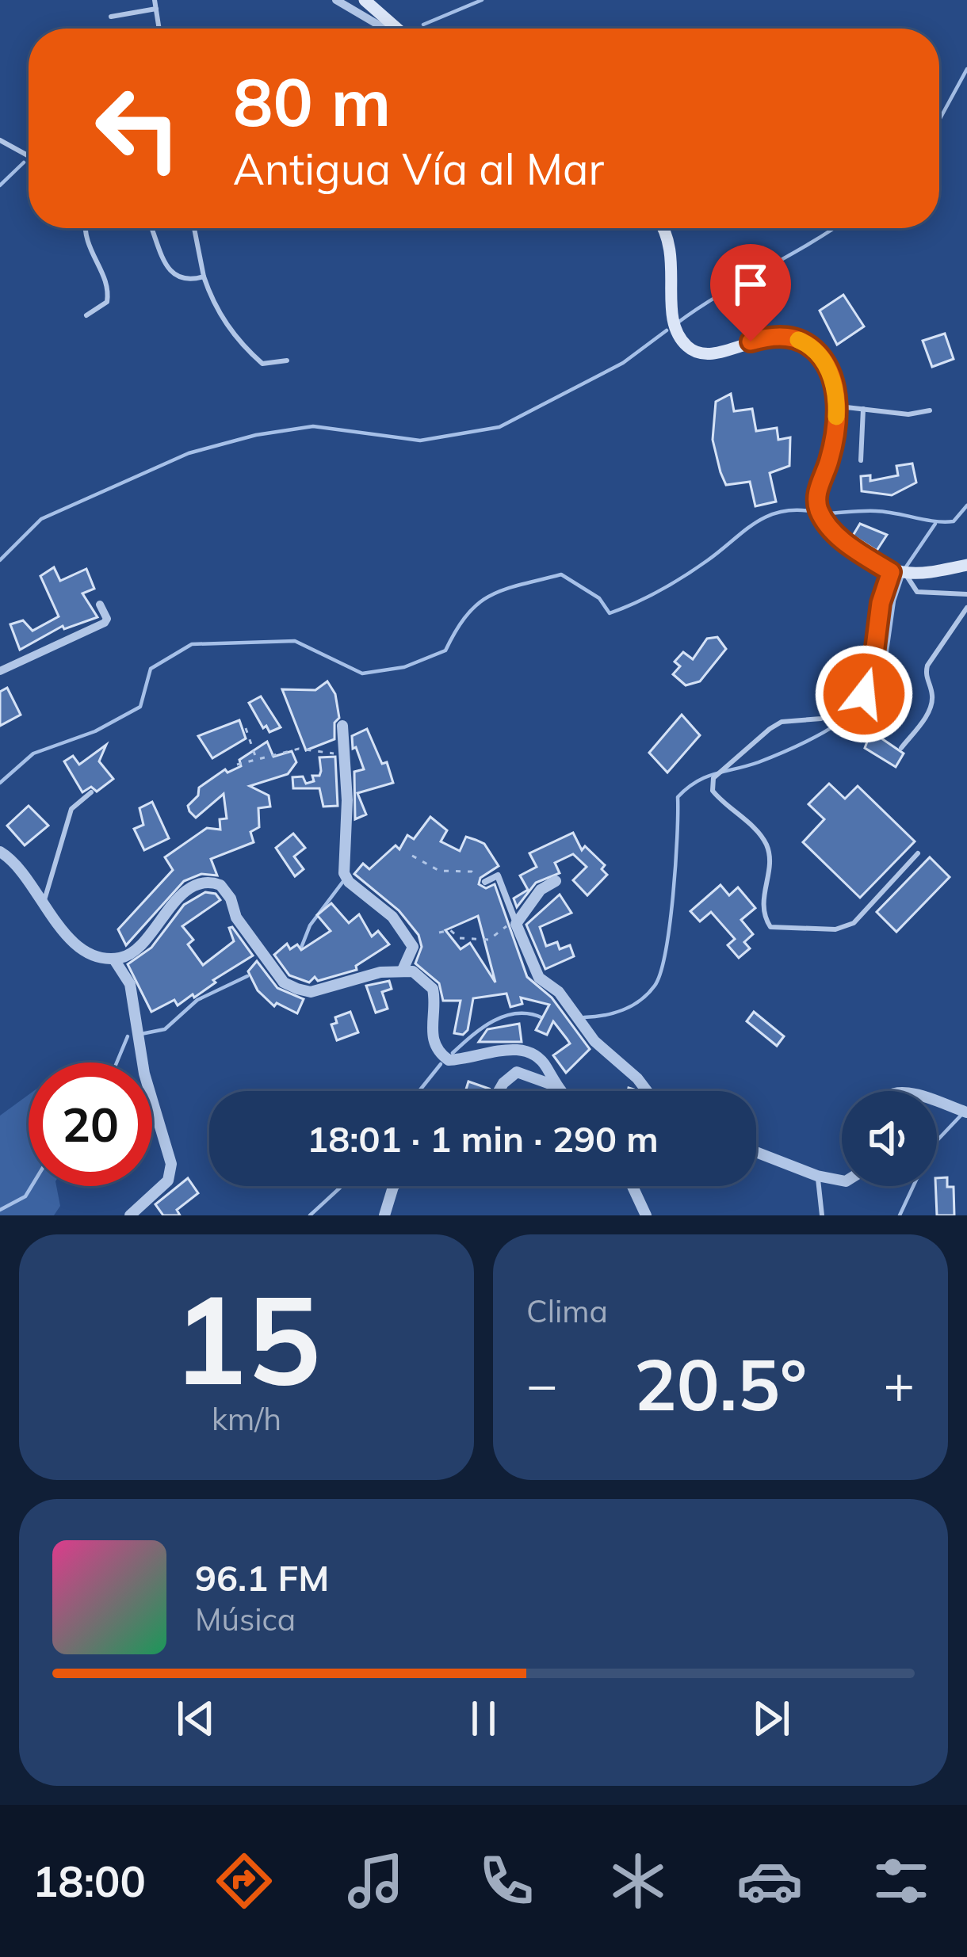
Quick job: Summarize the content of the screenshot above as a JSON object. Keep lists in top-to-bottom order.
{
  "page": {
    "turn": ["80 m", "Antigua Vía al Mar"],
    "limit": "20",
    "trip": "18:01 · 1 min · 290 m",
    "tile": [
      ["15", "km/h"],
      "Clima"
    ],
    "heat": ["−", "20.5°", "+"],
    "song": ["96.1 FM", "Música"],
    "tabs": "18:00"
  }
}
